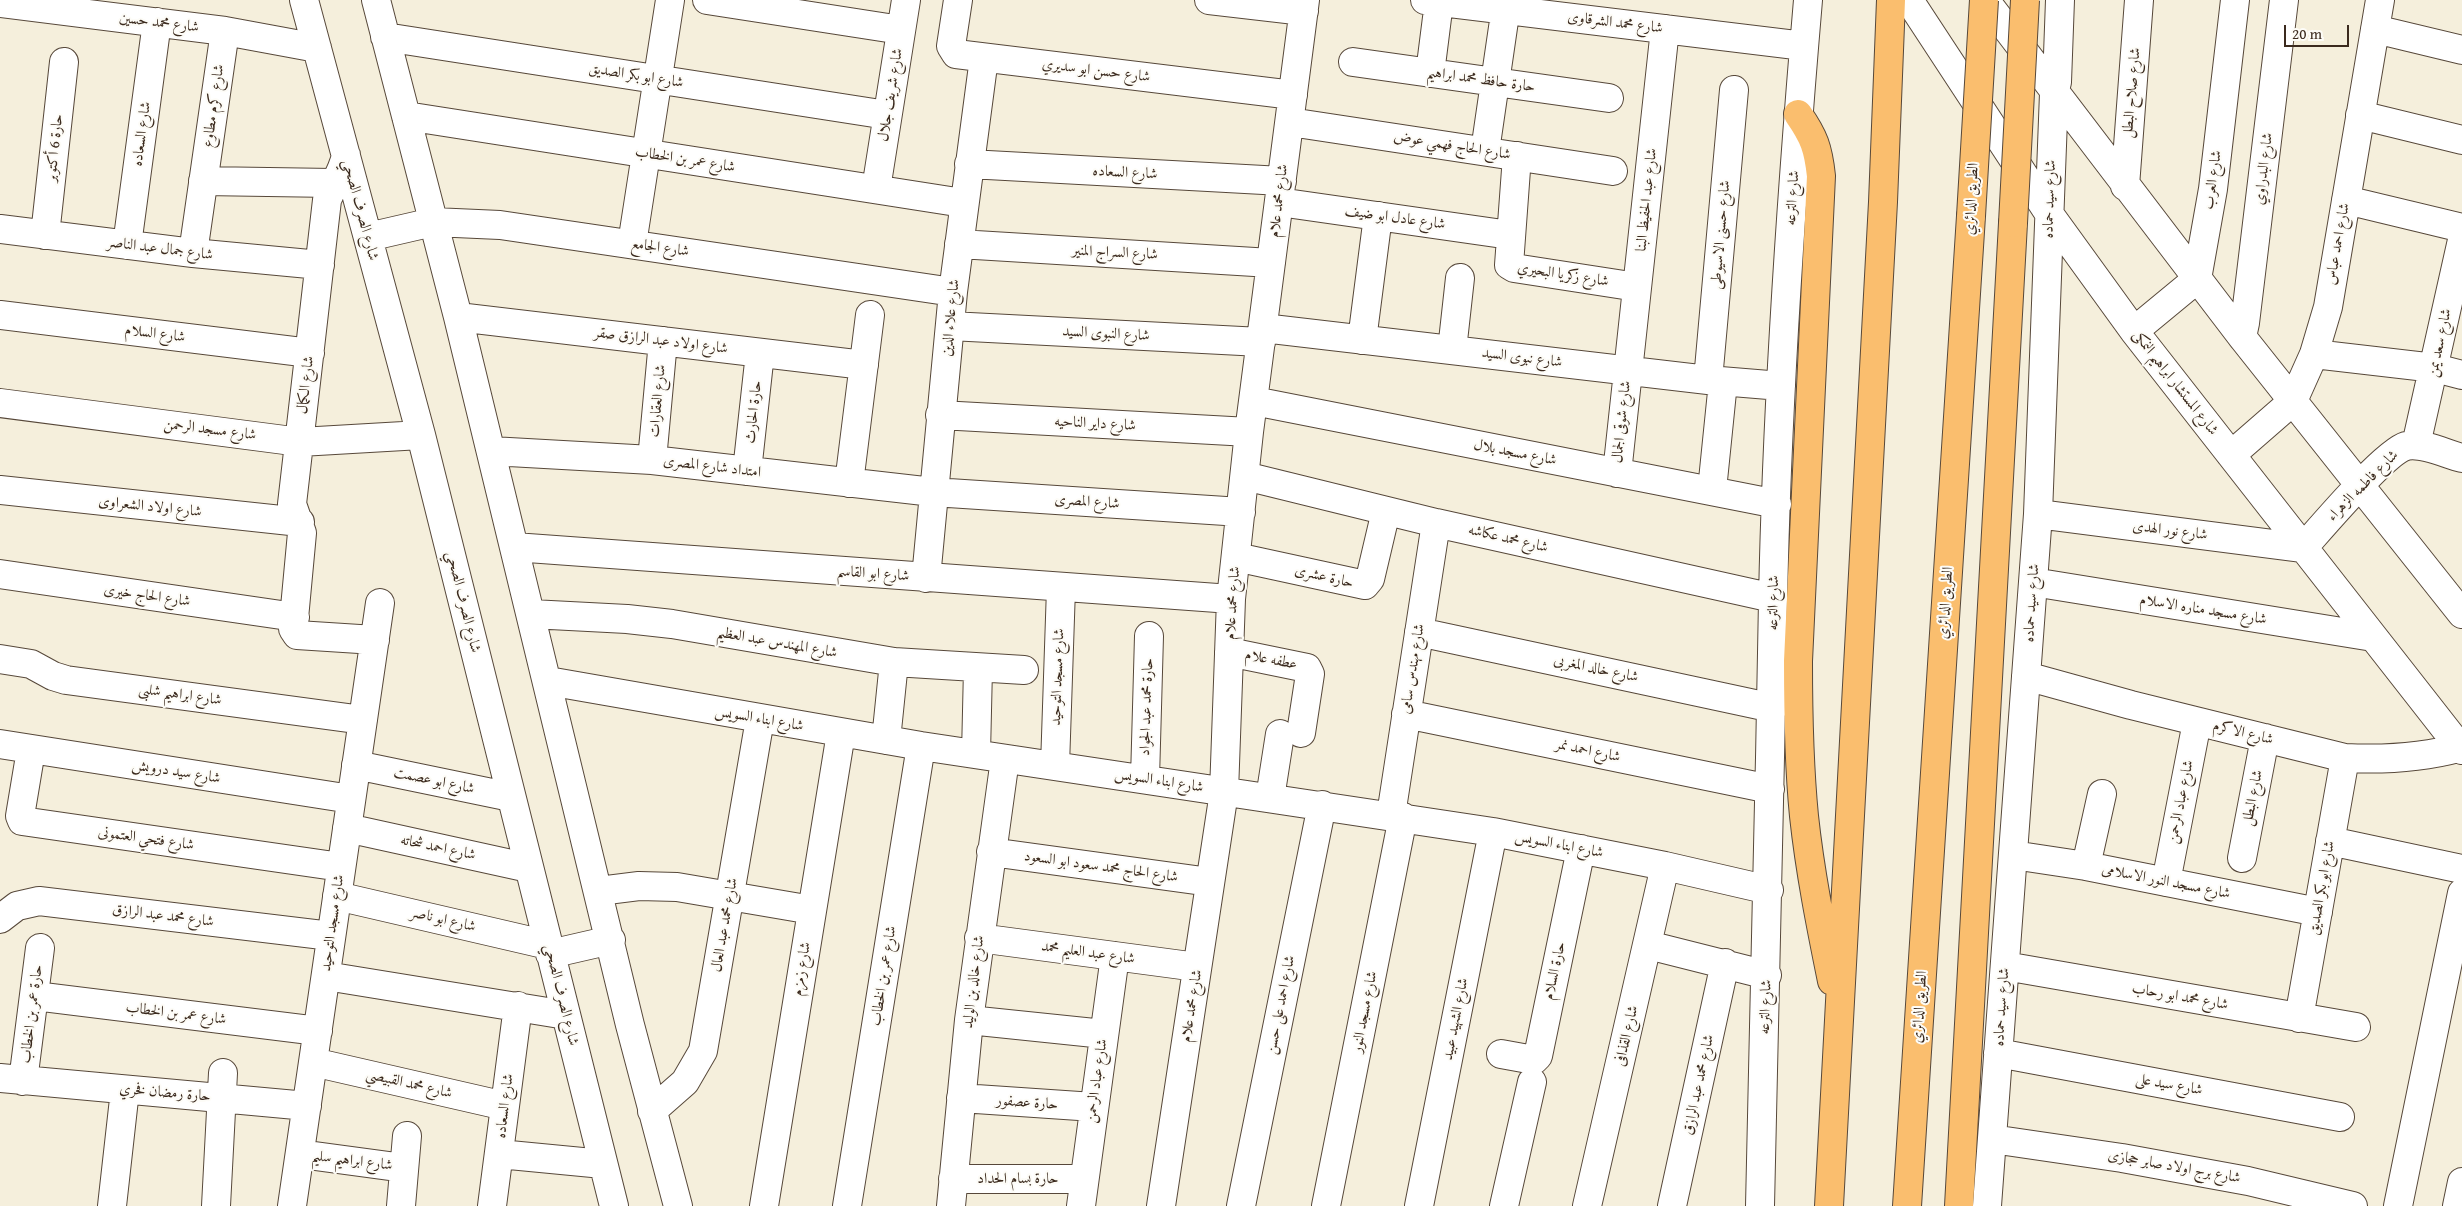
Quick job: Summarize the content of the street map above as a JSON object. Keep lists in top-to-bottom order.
{
  "streets": {
    "highway": ["الطريق الدائري"],
    "street": [
      "شارع محمد حسين",
      "شارع محمد الشرقاوى",
      "شارع حسن ابو سديري",
      "شارع ابو بكر الصديق",
      "حارة حافظ محمد ابراهيم",
      "شارع صلاح البطل",
      "شارع شريف جلال",
      "شارع كرم مطاوع",
      "شارع السعاده",
      "شارع الحاج فهمي عوض",
      "حارة 6 أكتوبر",
      "شارع عمر بن الخطاب",
      "شارع البدراوي",
      "شارع العرب",
      "شارع الترعه",
      "شارع سيد حماده",
      "شارع عبد الحفيظ البنا",
      "شارع محمد علام",
      "شارع الصرف الصحي",
      "شارع عادل ابو ضيف",
      "شارع حسنى الاسيوطى",
      "شارع احمد عباس",
      "شارع الجامع",
      "شارع جمال عبد الناصر",
      "شارع السراج المنير",
      "شارع زكريا البحيري",
      "شارع علاء الدين",
      "شارع السلام",
      "شارع النبوى السيد",
      "شارع اولاد عبد الرازق صقر",
      "شارع سعد يمن",
      "شارع نبوى السيد",
      "شارع المستشار ابراهيم النمكى",
      "شارع الكمال",
      "شارع العقارات",
      "حارة الحارث",
      "شارع شوقى الجمال",
      "شارع داير الناحيه",
      "شارع مسجد الرحمن",
      "شارع مسجد بلال",
      "امتداد شارع المصرى",
      "شارع فاطمه الزهراء",
      "شارع المصرى",
      "شارع اولاد الشعراوى",
      "شارع نور الهدى",
      "شارع محمد عكاشه",
      "شارع ابو القاسم",
      "حارة عشرى",
      "شارع الحاج خيرى",
      "شارع مسجد مناره الاسلام",
      "شارع المهندس عبد العظيم",
      "عطفه علام",
      "شارع مهندس سامى",
      "شارع مسجد التوحيد",
      "شارع ابراهيم شلبى",
      "حارة محمد عبد الجواد",
      "شارع ابناء السويس",
      "شارع الاكرم",
      "شارع احمد نمر",
      "شارع سيد درويش",
      "شارع ابو عصمت",
      "شارع البطل",
      "شارع عباد الرحمن",
      "شارع فتحي العتمونى",
      "شارع احمد شحاته",
      "شارع الحاج محمد سعود ابو السعود",
      "شارع مسجد النور الاسلامى",
      "شارع محمد عبد الرازق",
      "شارع ابو ناصر",
      "شارع محمد عبد العال",
      "شارع عبد العليم محمد",
      "شارع زمزم",
      "حارة السلام",
      "شارع خالد بن الوليد",
      "شارع محمد ابو رحاب",
      "شارع احمد على حسن",
      "شارع مسجد النور",
      "حارة عمر بن الخطاب",
      "شارع الشهيد عبيد",
      "شارع القذافى",
      "شارع محمد القبيصي",
      "شارع سيد على",
      "حارة رمضان فخري",
      "حارة عصفور",
      "شارع ابراهيم سليم",
      "شارع برج اولاد صابر حجازى",
      "حارة بسام الحداد"
    ]
  },
  "crossings": [
    ["شارع محمد حسين", "شارع كرم مطاوع"],
    ["شارع محمد حسين", "شارع السعاده"],
    ["شارع محمد حسين", "شارع الصرف الصحي"],
    ["شارع محمد الشرقاوى", "شارع الترعه"],
    ["شارع محمد الشرقاوى", "شارع عبد الحفيظ البنا"],
    ["شارع حسن ابو سديري", "شارع محمد علام"],
    ["شارع حسن ابو سديري", "شارع علاء الدين"],
    ["شارع ابو بكر الصديق", "شارع شريف جلال"],
    ["شارع ابو بكر الصديق", "شارع الاكرم"],
    ["شارع ابو بكر الصديق", "شارع مسجد النور الاسلامى"],
    ["شارع ابو بكر الصديق", "شارع محمد ابو رحاب"],
    ["شارع شريف جلال", "شارع عمر بن الخطاب"],
    ["شارع كرم مطاوع", "شارع جمال عبد الناصر"],
    ["شارع السعاده", "شارع محمد علام"],
    ["شارع السعاده", "شارع عادل ابو ضيف"],
    ["شارع السعاده", "شارع جمال عبد الناصر"],
    ["شارع السعاده", "شارع علاء الدين"],
    ["شارع السعاده", "شارع محمد القبيصي"],
    ["شارع الحاج فهمي عوض", "شارع محمد علام"],
    ["شارع الحاج فهمي عوض", "شارع زكريا البحيري"],
    ["حارة 6 أكتوبر", "شارع جمال عبد الناصر"],
    ["شارع عمر بن الخطاب", "شارع علاء الدين"],
    ["شارع عمر بن الخطاب", "شارع مسجد التوحيد"],
    ["شارع عمر بن الخطاب", "شارع ابناء السويس"],
    ["شارع عمر بن الخطاب", "حارة عمر بن الخطاب"],
    ["شارع الترعه", "شارع نبوى السيد"],
    ["شارع الترعه", "شارع مسجد بلال"],
    ["شارع الترعه", "شارع محمد عكاشه"],
    ["شارع الترعه", "شارع ابناء السويس"],
    ["شارع الترعه", "شارع احمد نمر"],
    ["شارع سيد حماده", "شارع المستشار ابراهيم النمكى"],
    ["شارع سيد حماده", "شارع نور الهدى"],
    ["شارع سيد حماده", "شارع مسجد مناره الاسلام"],
    ["شارع سيد حماده", "شارع الاكرم"],
    ["شارع سيد حماده", "شارع مسجد النور الاسلامى"],
    ["شارع سيد حماده", "شارع محمد ابو رحاب"],
    ["شارع سيد حماده", "شارع سيد على"],
    ["شارع سيد حماده", "شارع برج اولاد صابر حجازى"],
    ["شارع عبد الحفيظ البنا", "شارع زكريا البحيري"],
    ["شارع عبد الحفيظ البنا", "شارع نبوى السيد"],
    ["شارع عبد الحفيظ البنا", "شارع شوقى الجمال"],
    ["شارع محمد علام", "شارع عادل ابو ضيف"],
    ["شارع محمد علام", "شارع السراج المنير"],
    ["شارع محمد علام", "شارع النبوى السيد"],
    ["شارع محمد علام", "شارع نبوى السيد"],
    ["شارع محمد علام", "شارع داير الناحيه"],
    ["شارع محمد علام", "شارع مسجد بلال"],
    ["شارع محمد علام", "شارع المصرى"],
    ["شارع محمد علام", "شارع محمد عكاشه"],
    ["شارع محمد علام", "شارع ابو القاسم"],
    ["شارع محمد علام", "حارة عشرى"],
    ["شارع محمد علام", "عطفه علام"],
    ["شارع محمد علام", "شارع ابناء السويس"],
    ["شارع محمد علام", "شارع الحاج محمد سعود ابو السعود"],
    ["شارع محمد علام", "شارع عبد العليم محمد"],
    ["شارع الصرف الصحي", "شارع الجامع"],
    ["شارع الصرف الصحي", "شارع الكمال"],
    ["شارع الصرف الصحي", "شارع مسجد الرحمن"],
    ["شارع الصرف الصحي", "شارع ابو عصمت"],
    ["شارع الصرف الصحي", "شارع احمد شحاته"],
    ["شارع الصرف الصحي", "شارع ابو ناصر"],
    ["شارع عادل ابو ضيف", "شارع زكريا البحيري"],
    ["شارع حسنى الاسيوطى", "شارع نبوى السيد"],
    ["شارع حسنى الاسيوطى", "شارع مسجد بلال"],
    ["شارع احمد عباس", "شارع المستشار ابراهيم النمكى"],
    ["شارع الجامع", "شارع علاء الدين"],
    ["شارع جمال عبد الناصر", "شارع الكمال"],
    ["شارع السراج المنير", "شارع علاء الدين"],
    ["شارع علاء الدين", "شارع النبوى السيد"],
    ["شارع علاء الدين", "شارع داير الناحيه"],
    ["شارع علاء الدين", "امتداد شارع المصرى"],
    ["شارع علاء الدين", "شارع المصرى"],
    ["شارع علاء الدين", "شارع ابو القاسم"],
    ["شارع السلام", "شارع الكمال"],
    ["شارع النبوى السيد", "شارع نبوى السيد"],
    ["شارع اولاد عبد الرازق صقر", "شارع العقارات"],
    ["شارع اولاد عبد الرازق صقر", "حارة الحارث"],
    ["شارع سعد يمن", "شارع فاطمه الزهراء"],
    ["شارع نبوى السيد", "شارع شوقى الجمال"],
    ["شارع المستشار ابراهيم النمكى", "شارع فاطمه الزهراء"],
    ["شارع المستشار ابراهيم النمكى", "شارع نور الهدى"],
    ["شارع المستشار ابراهيم النمكى", "شارع مسجد مناره الاسلام"],
    ["شارع المستشار ابراهيم النمكى", "شارع الاكرم"],
    ["شارع الكمال", "شارع مسجد الرحمن"],
    ["شارع الكمال", "شارع اولاد الشعراوى"],
    ["شارع الكمال", "شارع الحاج خيرى"],
    ["شارع العقارات", "امتداد شارع المصرى"],
    ["حارة الحارث", "امتداد شارع المصرى"],
    ["شارع شوقى الجمال", "شارع مسجد بلال"],
    ["امتداد شارع المصرى", "شارع المصرى"],
    ["شارع فاطمه الزهراء", "شارع نور الهدى"],
    ["شارع محمد عكاشه", "حارة عشرى"],
    ["شارع محمد عكاشه", "شارع مهندس سامى"],
    ["شارع ابو القاسم", "شارع مسجد التوحيد"],
    ["عطفه علام", "شارع ابناء السويس"],
    ["شارع مهندس سامى", "شارع ابناء السويس"],
    ["شارع مهندس سامى", "شارع احمد نمر"],
    ["شارع مهندس سامى", "شارع مسجد النور"],
    ["شارع مسجد التوحيد", "شارع ابراهيم شلبى"],
    ["شارع مسجد التوحيد", "شارع ابناء السويس"],
    ["شارع مسجد التوحيد", "شارع سيد درويش"],
    ["شارع مسجد التوحيد", "شارع ابو عصمت"],
    ["شارع مسجد التوحيد", "شارع فتحي العتمونى"],
    ["شارع مسجد التوحيد", "شارع احمد شحاته"],
    ["شارع مسجد التوحيد", "شارع محمد عبد الرازق"],
    ["شارع مسجد التوحيد", "شارع ابو ناصر"],
    ["شارع مسجد التوحيد", "شارع محمد القبيصي"],
    ["شارع مسجد التوحيد", "حارة رمضان فخري"],
    ["شارع مسجد التوحيد", "شارع ابراهيم سليم"],
    ["حارة محمد عبد الجواد", "شارع ابناء السويس"],
    ["شارع ابناء السويس", "شارع محمد عبد العال"],
    ["شارع ابناء السويس", "شارع زمزم"],
    ["شارع ابناء السويس", "حارة السلام"],
    ["شارع ابناء السويس", "شارع خالد بن الوليد"],
    ["شارع ابناء السويس", "شارع احمد على حسن"],
    ["شارع ابناء السويس", "شارع مسجد النور"],
    ["شارع ابناء السويس", "شارع الشهيد عبيد"],
    ["شارع ابناء السويس", "شارع القذافى"],
    ["شارع الاكرم", "شارع البطل"],
    ["شارع الاكرم", "شارع عباد الرحمن"],
    ["شارع سيد درويش", "شارع فتحي العتمونى"],
    ["شارع عباد الرحمن", "شارع مسجد النور الاسلامى"],
    ["شارع عباد الرحمن", "شارع عبد العليم محمد"],
    ["شارع عباد الرحمن", "حارة عصفور"],
    ["شارع عباد الرحمن", "حارة بسام الحداد"],
    ["شارع الحاج محمد سعود ابو السعود", "شارع خالد بن الوليد"],
    ["شارع عبد العليم محمد", "شارع خالد بن الوليد"],
    ["شارع خالد بن الوليد", "حارة عصفور"],
    ["شارع خالد بن الوليد", "حارة بسام الحداد"],
    ["حارة عمر بن الخطاب", "حارة رمضان فخري"]
  ],
  "scale_bar": "20 m"
}
